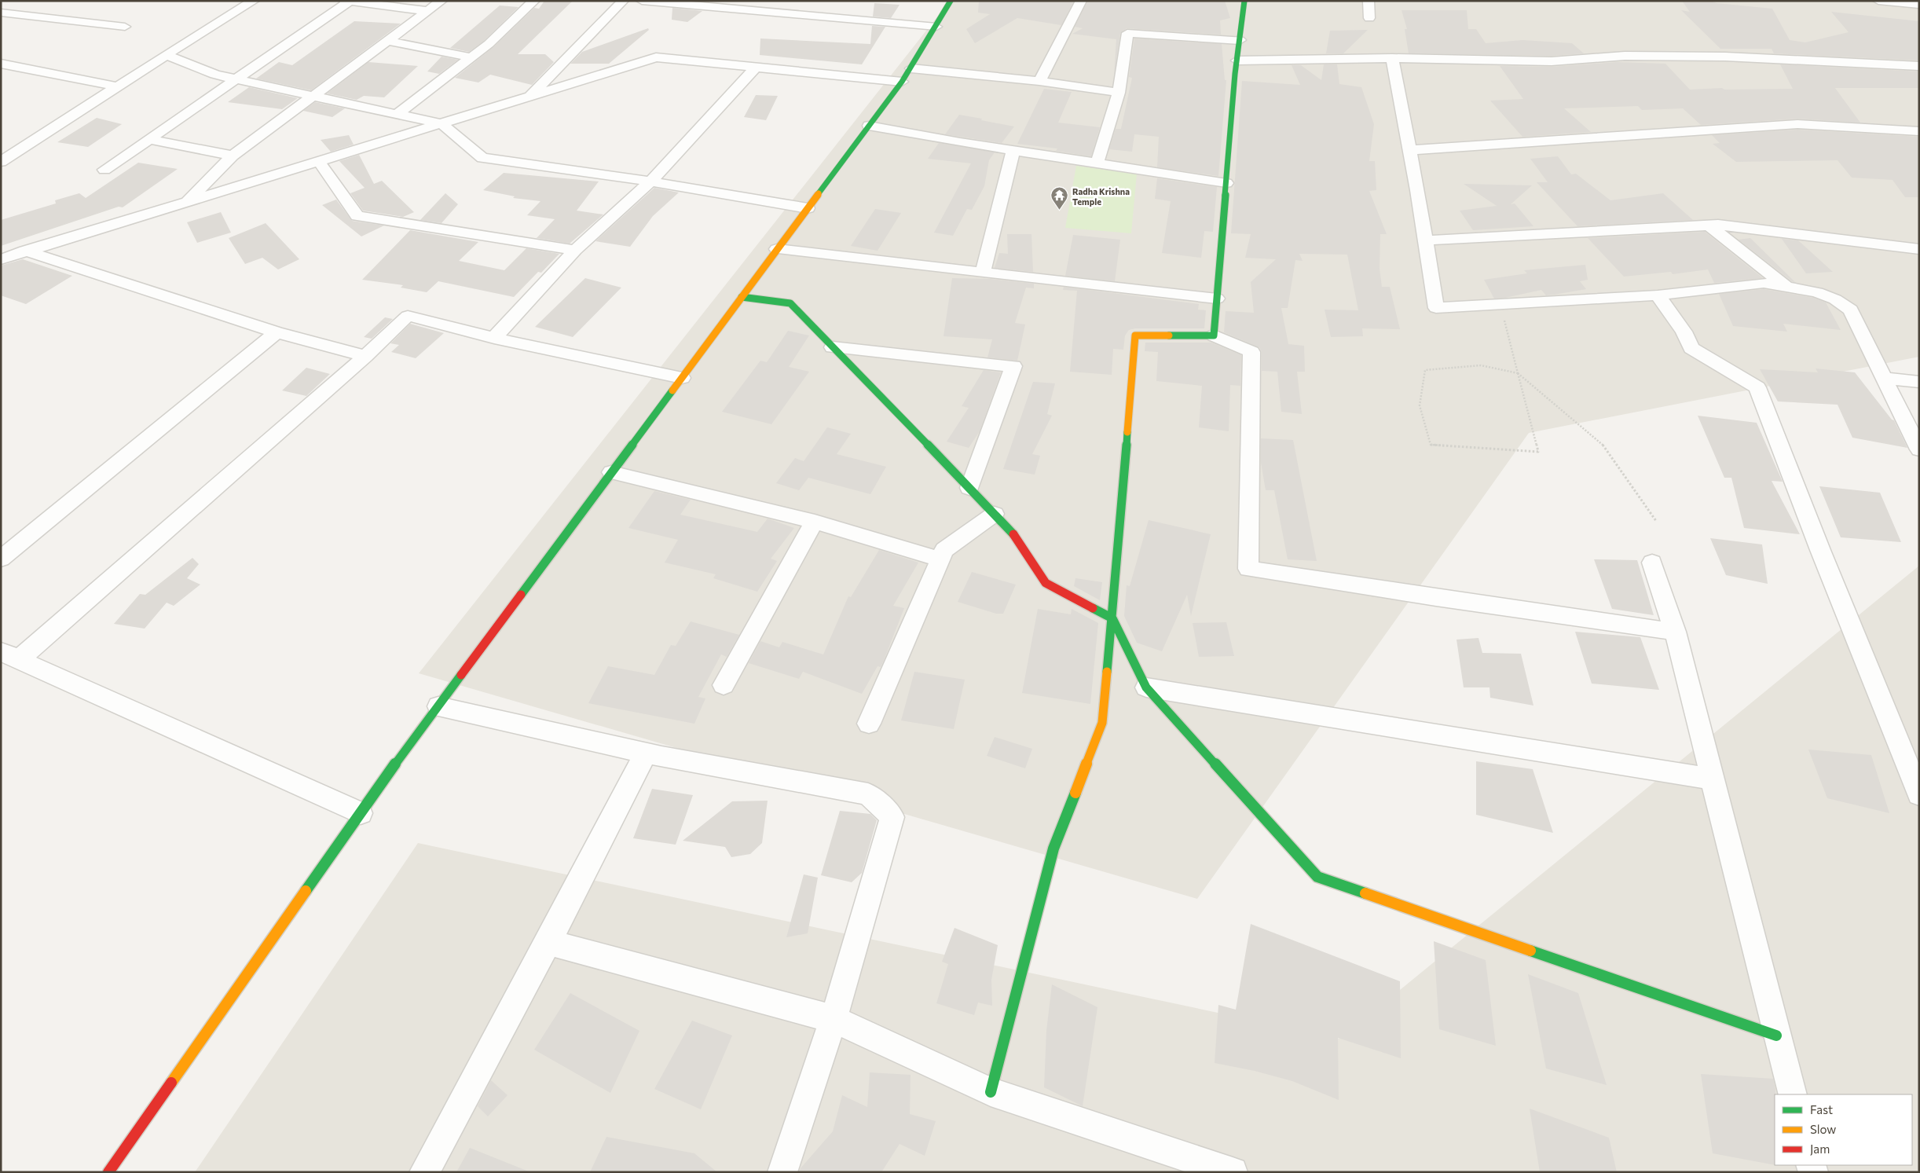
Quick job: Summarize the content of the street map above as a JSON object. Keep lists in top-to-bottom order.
{
  "places": {
    "temple": ["Radha Krishna Temple"]
  },
  "legend": ["Fast", "Slow", "Jam"]
}
